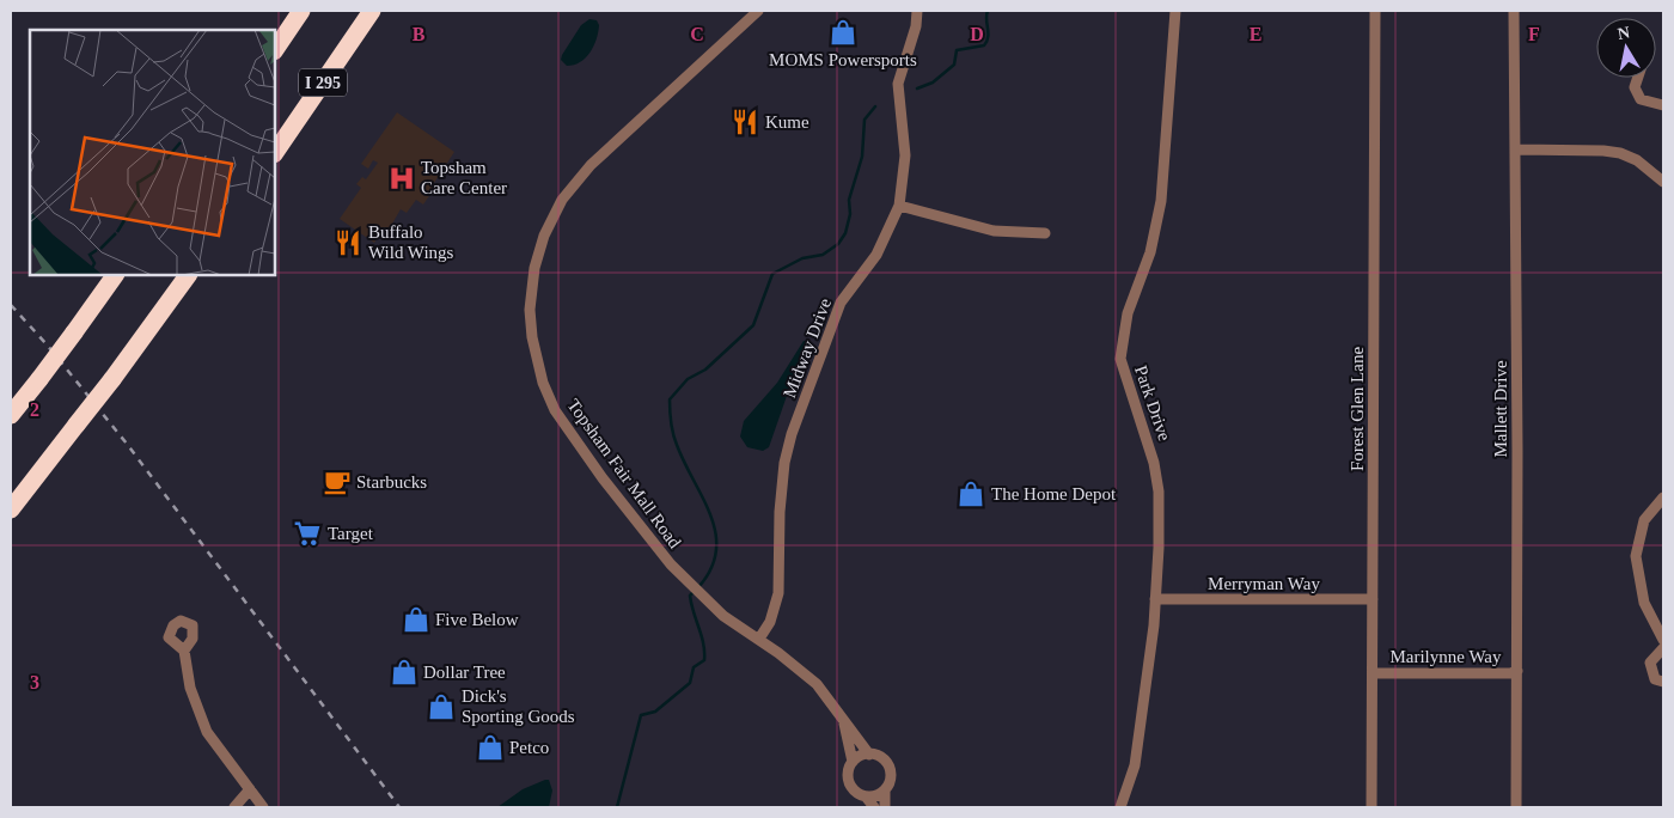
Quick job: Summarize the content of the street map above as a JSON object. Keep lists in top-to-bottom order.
{
  "streets": {
    "highway": ["I 295"],
    "street": [
      "Midway Drive",
      "Park Drive",
      "Forest Glen Lane",
      "Mallett Drive",
      "Topsham Fair Mall Road",
      "Merryman Way",
      "Marilynne Way"
    ]
  },
  "crossings": [
    ["Midway Drive", "Topsham Fair Mall Road"],
    ["Park Drive", "Merryman Way"],
    ["Forest Glen Lane", "Merryman Way"],
    ["Forest Glen Lane", "Marilynne Way"],
    ["Mallett Drive", "Marilynne Way"]
  ],
  "places": {
    "shop": [
      "MOMS Powersports",
      "The Home Depot",
      "Five Below",
      "Dollar Tree",
      "Dick's Sporting Goods",
      "Petco"
    ],
    "restaurant": ["Kume", "Buffalo Wild Wings"],
    "hospital": ["Topsham Care Center"],
    "cafe": ["Starbucks"],
    "supermarket": ["Target"]
  },
  "north": "top",
  "grid": {
    "columns": [
      "B",
      "C",
      "D",
      "E",
      "F"
    ],
    "rows": ["2", "3"]
  }
}
